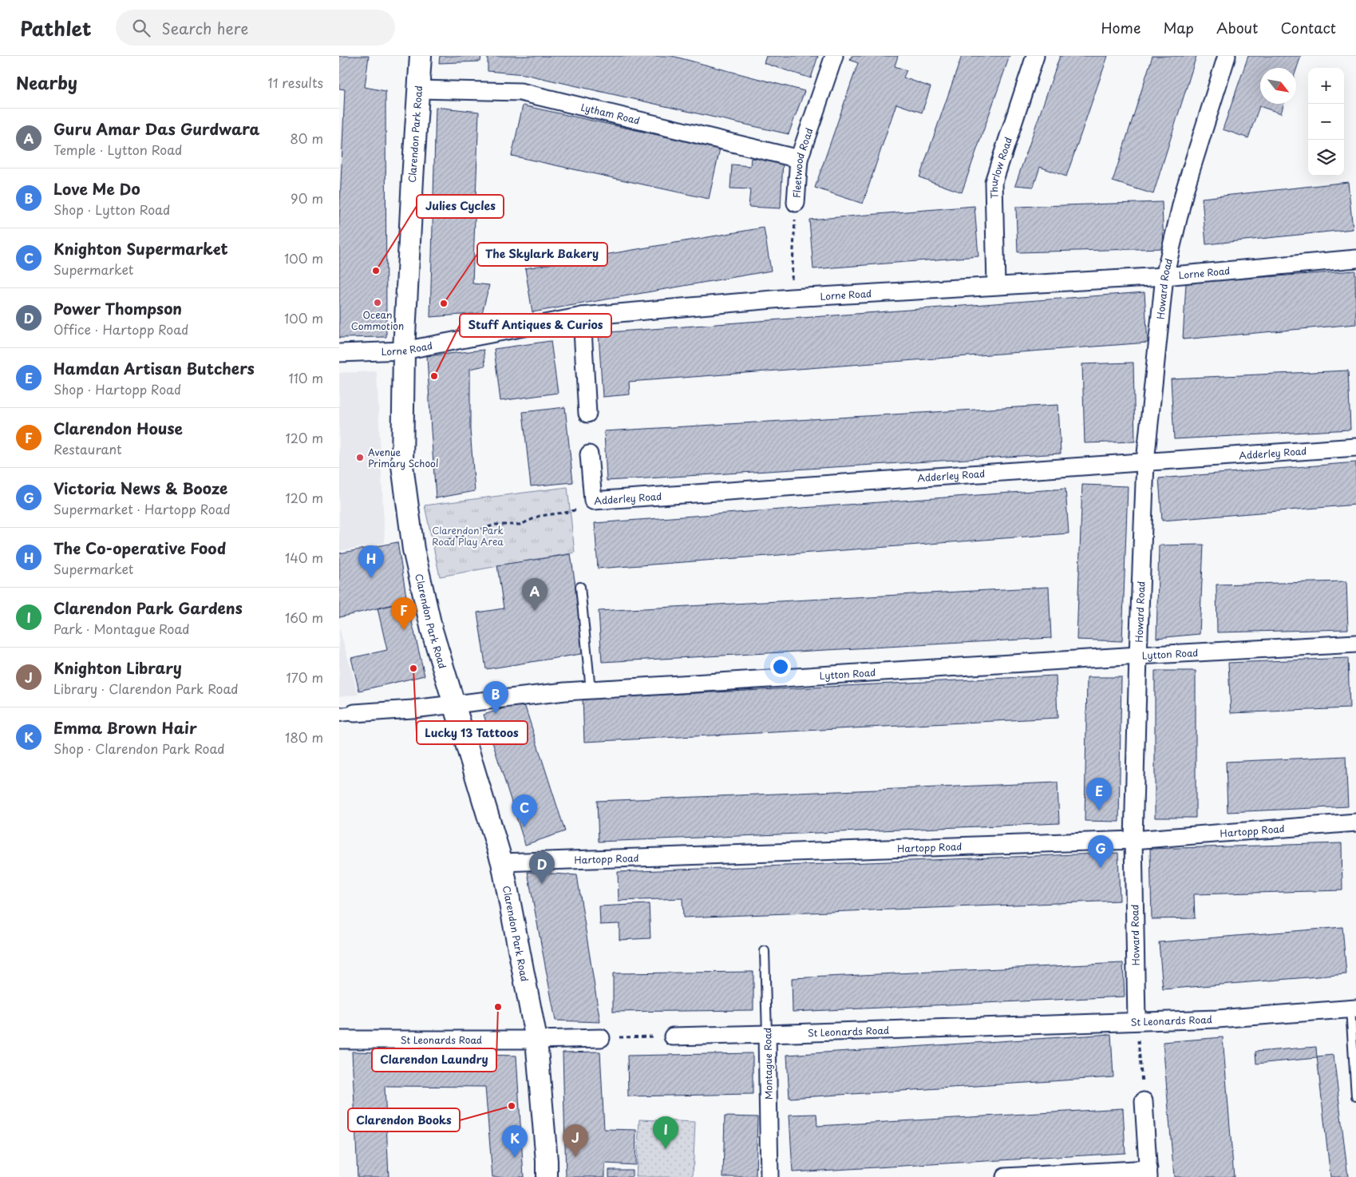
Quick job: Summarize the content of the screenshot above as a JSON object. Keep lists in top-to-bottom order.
{
  "streets": {
    "street": [
      "Lytham Road",
      "Clarendon Park Road",
      "Fleetwood Road",
      "Thurlow Road",
      "Lorne Road",
      "Howard Road",
      "Adderley Road",
      "Lytton Road",
      "Hartopp Road",
      "St Leonards Road",
      "Montague Road"
    ]
  },
  "crossings": [
    ["Lytham Road", "Clarendon Park Road"],
    ["Lytham Road", "Fleetwood Road"],
    ["Clarendon Park Road", "Lorne Road"],
    ["Clarendon Park Road", "Lytton Road"],
    ["Clarendon Park Road", "Hartopp Road"],
    ["Clarendon Park Road", "St Leonards Road"],
    ["Fleetwood Road", "Lorne Road"],
    ["Thurlow Road", "Lorne Road"],
    ["Lorne Road", "Howard Road"],
    ["Howard Road", "Adderley Road"],
    ["Howard Road", "Lytton Road"],
    ["Howard Road", "Hartopp Road"],
    ["Howard Road", "St Leonards Road"],
    ["St Leonards Road", "Montague Road"]
  ],
  "parks": ["Clarendon Park Road Play Area"],
  "places": [
    "Julies Cycles",
    "Ocean Commotion",
    "The Skylark Bakery",
    "Stuff Antiques & Curios",
    "Avenue Primary School",
    "Lucky 13 Tattoos",
    "Clarendon Laundry",
    "Clarendon Books"
  ],
  "north": "bottom right",
  "page": {
    "header": "Pathlet",
    "search": "Search here",
    "nav": [
      "Home",
      "Map",
      "About",
      "Contact"
    ],
    "heading": ["Nearby", "11 results"],
    "map_buttons": ["+", "−"],
    "list": [
      {
        "mark": "A",
        "name": "Guru Amar Das Gurdwara",
        "note": "Temple · Lytton Road",
        "value": "80 m"
      },
      {
        "mark": "B",
        "name": "Love Me Do",
        "note": "Shop · Lytton Road",
        "value": "90 m"
      },
      {
        "mark": "C",
        "name": "Knighton Supermarket",
        "note": "Supermarket",
        "value": "100 m"
      },
      {
        "mark": "D",
        "name": "Power Thompson",
        "note": "Office · Hartopp Road",
        "value": "100 m"
      },
      {
        "mark": "E",
        "name": "Hamdan Artisan Butchers",
        "note": "Shop · Hartopp Road",
        "value": "110 m"
      },
      {
        "mark": "F",
        "name": "Clarendon House",
        "note": "Restaurant",
        "value": "120 m"
      },
      {
        "mark": "G",
        "name": "Victoria News & Booze",
        "note": "Supermarket · Hartopp Road",
        "value": "120 m"
      },
      {
        "mark": "H",
        "name": "The Co-operative Food",
        "note": "Supermarket",
        "value": "140 m"
      },
      {
        "mark": "I",
        "name": "Clarendon Park Gardens",
        "note": "Park · Montague Road",
        "value": "160 m"
      },
      {
        "mark": "J",
        "name": "Knighton Library",
        "note": "Library · Clarendon Park Road",
        "value": "170 m"
      },
      {
        "mark": "K",
        "name": "Emma Brown Hair",
        "note": "Shop · Clarendon Park Road",
        "value": "180 m"
      }
    ],
    "pins": [
      "H",
      "A",
      "F",
      "B",
      "E",
      "C",
      "G",
      "D",
      "I",
      "J",
      "K"
    ]
  }
}
